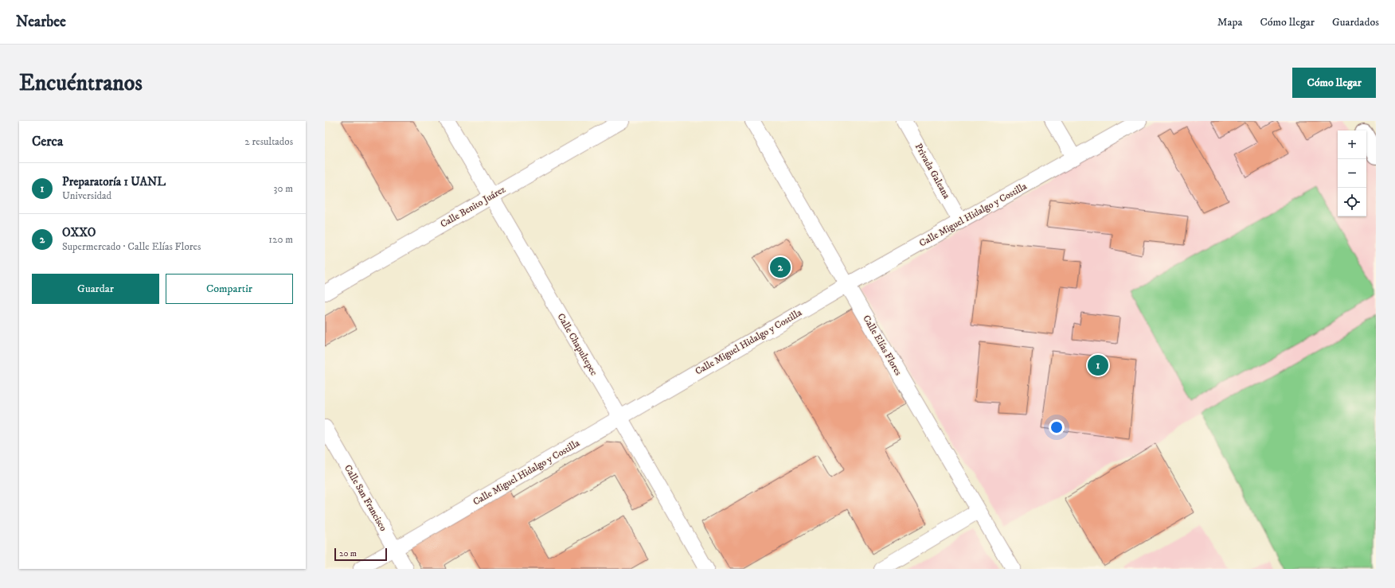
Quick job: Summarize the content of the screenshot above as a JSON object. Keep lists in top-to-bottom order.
{
  "streets": {
    "street": [
      "Privada Galeana",
      "Calle Benito Juárez",
      "Calle Miguel Hidalgo y Costilla",
      "Calle Chapultepec",
      "Calle Elías Flores",
      "Calle San Francisco"
    ]
  },
  "crossings": [
    ["Privada Galeana", "Calle Miguel Hidalgo y Costilla"],
    ["Calle Benito Juárez", "Calle Chapultepec"],
    ["Calle Miguel Hidalgo y Costilla", "Calle Chapultepec"],
    ["Calle Miguel Hidalgo y Costilla", "Calle Elías Flores"],
    ["Calle Miguel Hidalgo y Costilla", "Calle San Francisco"]
  ],
  "scale_bar": "20 m",
  "page": {
    "header": "Nearbee",
    "nav": ["Mapa", "Cómo llegar", "Guardados"],
    "buttons": [
      "Cómo llegar",
      ["Guardar", "Compartir"]
    ],
    "title": "Encuéntranos",
    "heading": ["Cerca", "2 resultados"],
    "map_buttons": ["+", "−"],
    "list": [
      {
        "mark": "1",
        "name": "Preparatoría 1 UANL",
        "note": "Universidad",
        "value": "30 m"
      },
      {
        "mark": "2",
        "name": "OXXO",
        "note": "Supermercado · Calle Elías Flores",
        "value": "120 m"
      }
    ],
    "pins": ["2", "1"],
    "scale": "20 m"
  }
}
